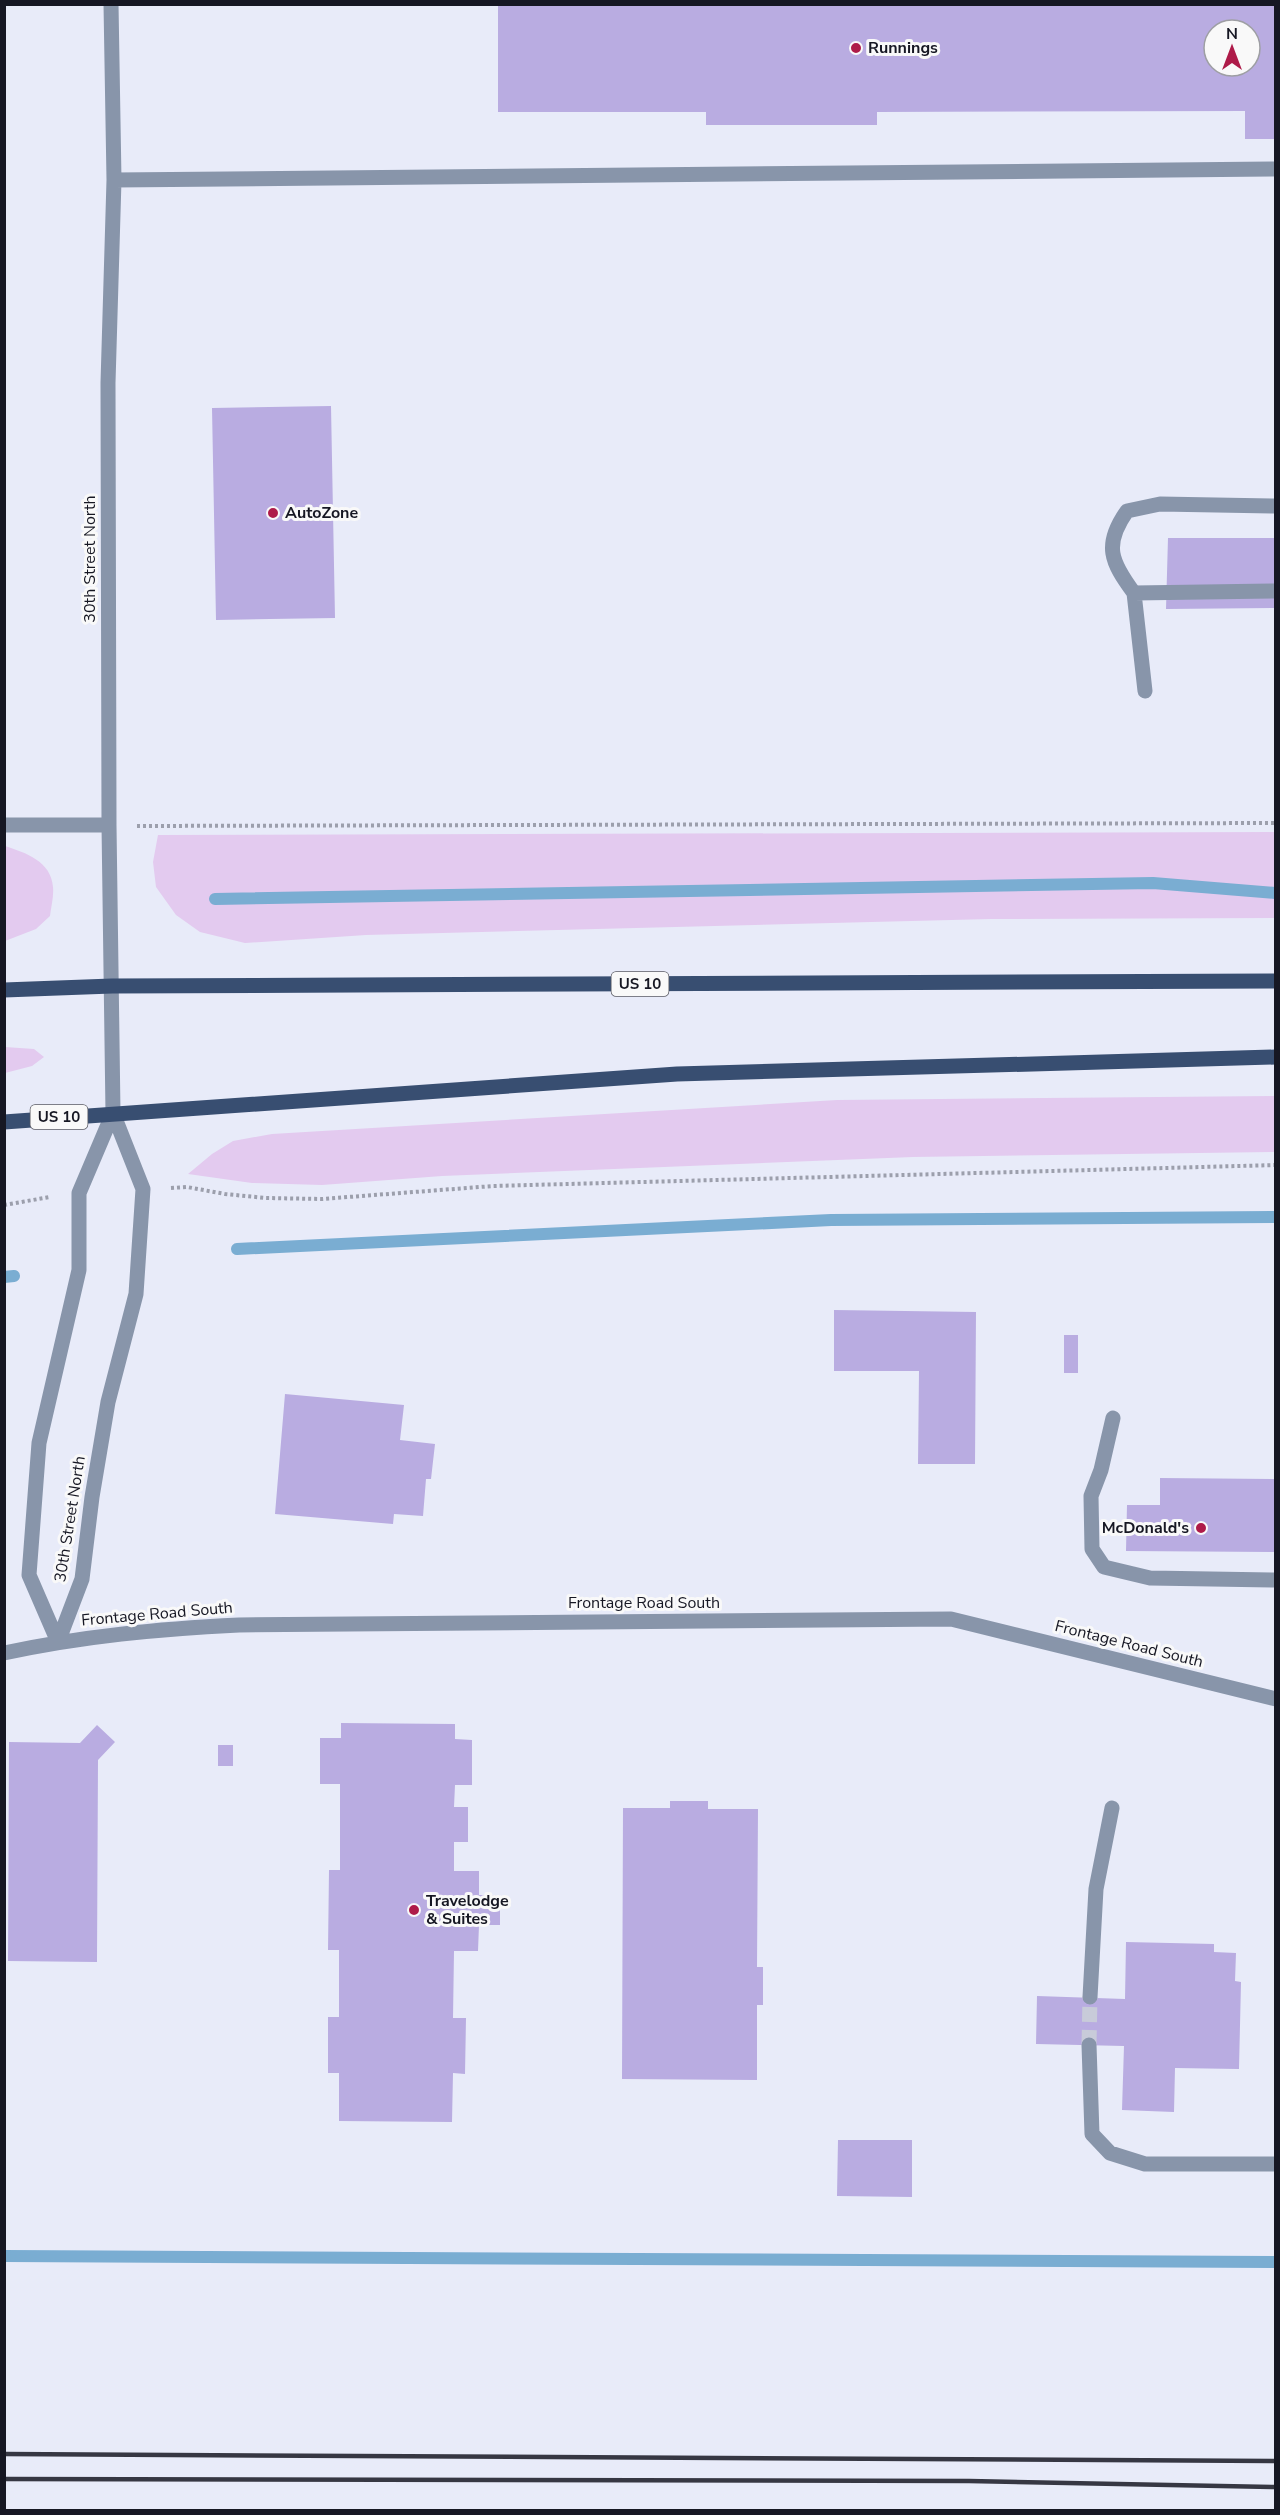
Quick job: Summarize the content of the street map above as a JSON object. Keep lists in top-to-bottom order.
{
  "streets": {
    "main road": ["US 10"],
    "street": ["30th Street North", "Frontage Road South"]
  },
  "crossings": [
    ["30th Street North", "US 10"],
    ["30th Street North", "Frontage Road South"]
  ],
  "places": [
    "Runnings",
    "AutoZone",
    "McDonald's",
    "Travelodge & Suites"
  ],
  "north": "top"
}
